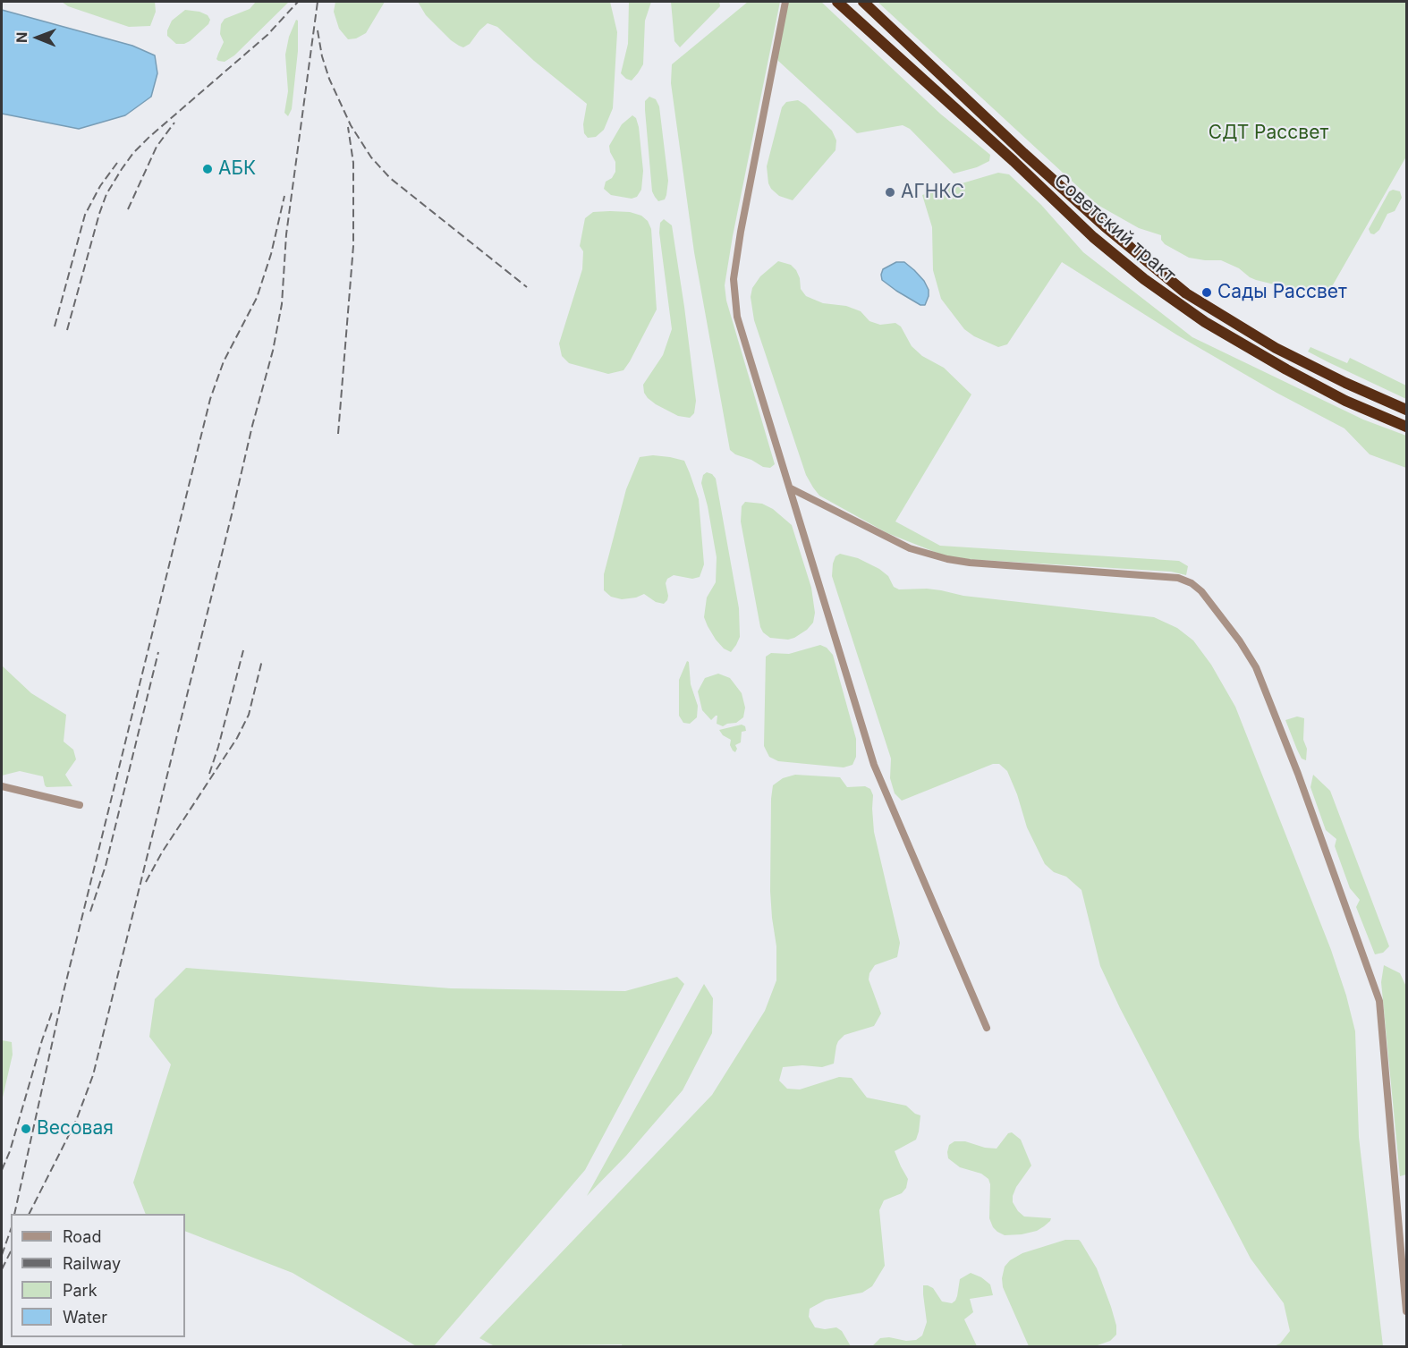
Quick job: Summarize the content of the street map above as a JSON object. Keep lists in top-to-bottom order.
{
  "streets": {
    "highway": ["Советский тракт"]
  },
  "parks": ["СДТ Рассвет"],
  "places": [
    "АБК",
    "АГНКС",
    "Сады Рассвет",
    "Весовая"
  ],
  "legend": [
    "Road",
    "Railway",
    "Park",
    "Water"
  ],
  "north": "left"
}
